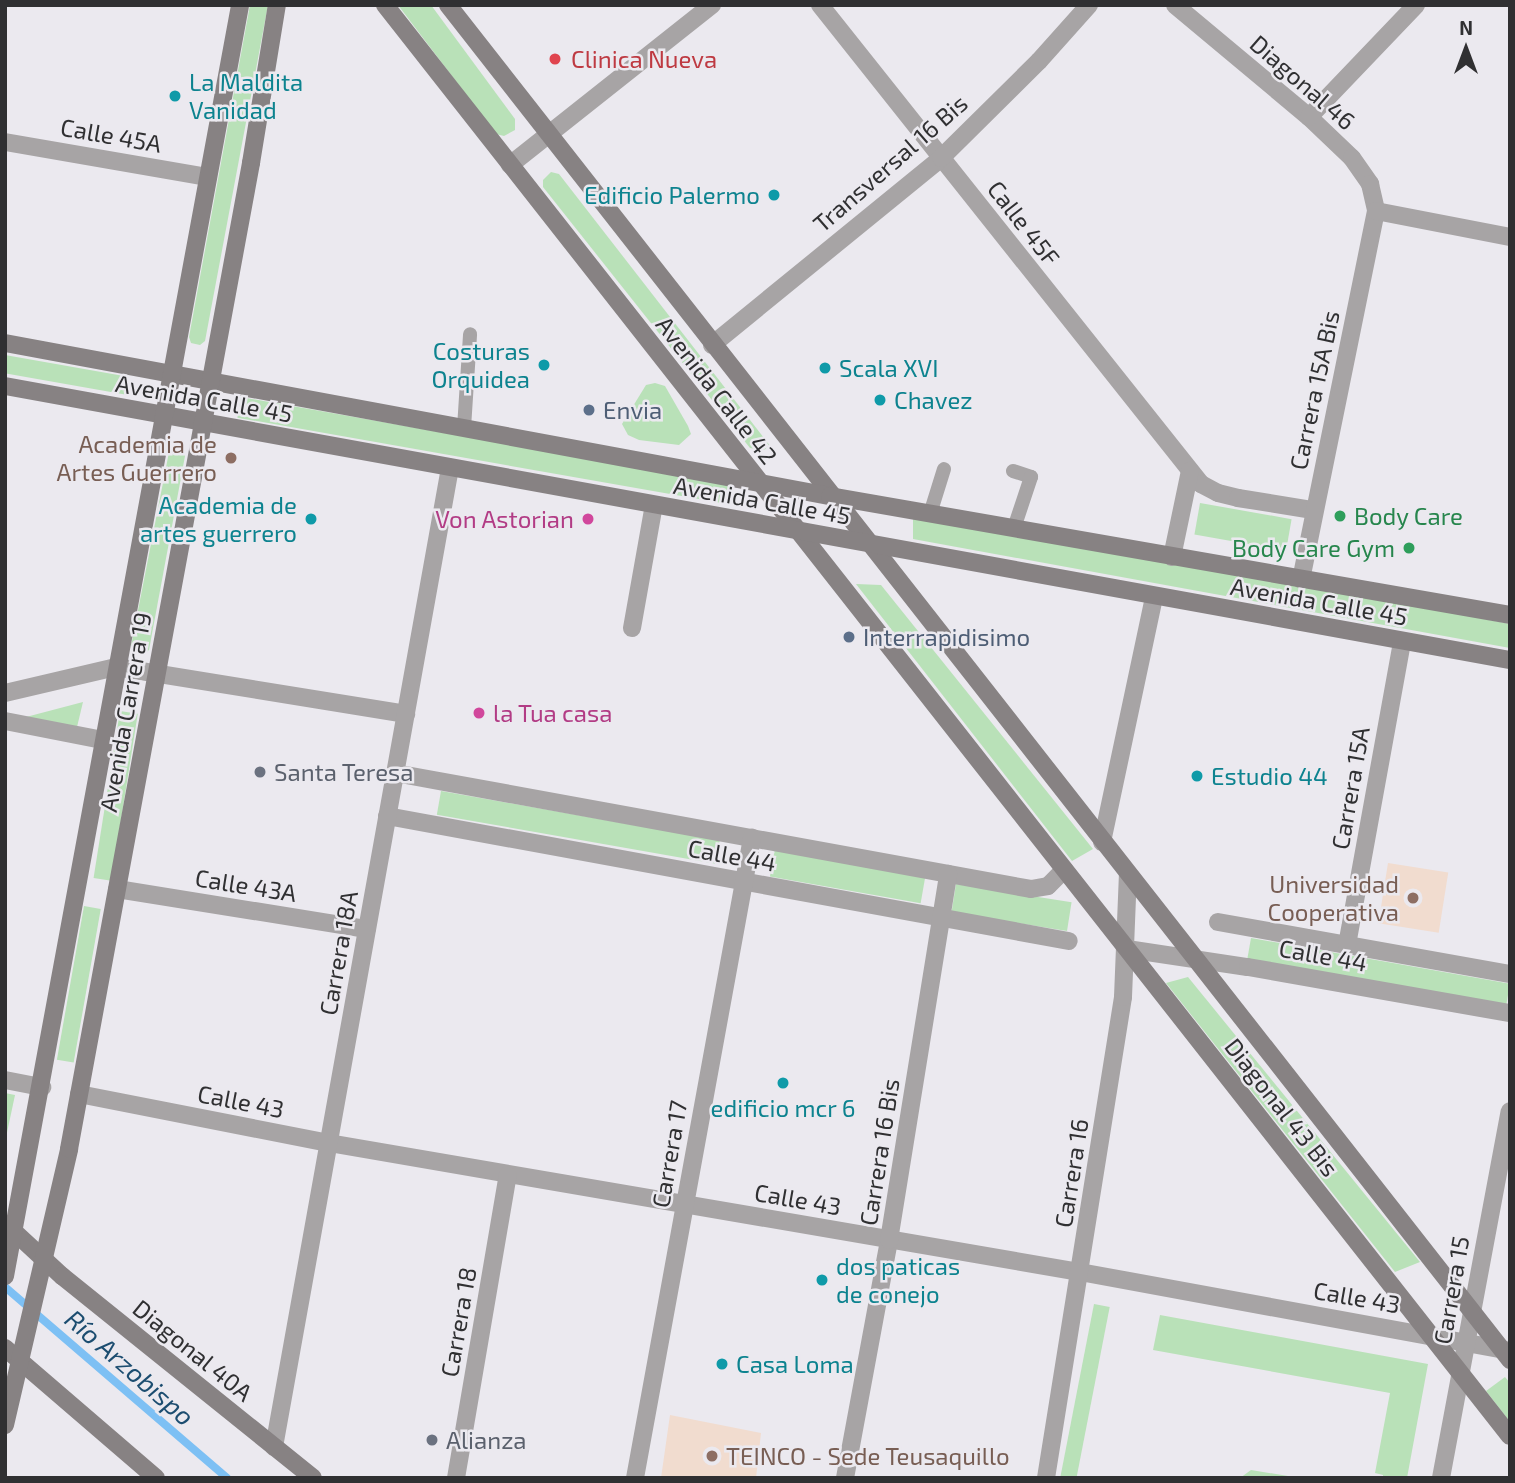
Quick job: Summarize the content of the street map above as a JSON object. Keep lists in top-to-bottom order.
{
  "streets": {
    "main road": [
      "Avenida Calle 42",
      "Avenida Calle 45",
      "Avenida Carrera 19",
      "Diagonal 43 Bis",
      "Diagonal 40A"
    ],
    "street": [
      "Diagonal 46",
      "Calle 45A",
      "Transversal 16 Bis",
      "Calle 45F",
      "Carrera 15A Bis",
      "Carrera 15A",
      "Calle 44",
      "Calle 43A",
      "Carrera 18A",
      "Calle 43",
      "Carrera 16 Bis",
      "Carrera 17",
      "Carrera 16",
      "Carrera 15",
      "Carrera 18"
    ]
  },
  "crossings": [
    ["Diagonal 46", "Carrera 15A Bis"],
    ["Calle 45A", "Avenida Carrera 19"],
    ["Transversal 16 Bis", "Calle 45F"],
    ["Transversal 16 Bis", "Avenida Calle 42"],
    ["Calle 45F", "Carrera 15A Bis"],
    ["Avenida Calle 42", "Avenida Calle 45"],
    ["Avenida Calle 42", "Calle 44"],
    ["Avenida Calle 42", "Diagonal 43 Bis"],
    ["Carrera 15A Bis", "Avenida Calle 45"],
    ["Avenida Calle 45", "Avenida Carrera 19"],
    ["Avenida Calle 45", "Carrera 15A"],
    ["Avenida Calle 45", "Carrera 18A"],
    ["Avenida Carrera 19", "Calle 43A"],
    ["Avenida Carrera 19", "Calle 43"],
    ["Avenida Carrera 19", "Diagonal 40A"],
    ["Carrera 15A", "Calle 44"],
    ["Calle 44", "Carrera 18A"],
    ["Calle 44", "Diagonal 43 Bis"],
    ["Calle 44", "Carrera 16 Bis"],
    ["Calle 44", "Carrera 17"],
    ["Calle 44", "Carrera 16"],
    ["Calle 43A", "Carrera 18A"],
    ["Carrera 18A", "Calle 43"],
    ["Carrera 18A", "Diagonal 40A"],
    ["Calle 43", "Diagonal 43 Bis"],
    ["Calle 43", "Carrera 16 Bis"],
    ["Calle 43", "Carrera 17"],
    ["Calle 43", "Carrera 16"],
    ["Calle 43", "Carrera 15"],
    ["Calle 43", "Carrera 18"],
    ["Diagonal 43 Bis", "Carrera 16"],
    ["Diagonal 43 Bis", "Carrera 15"]
  ],
  "water": ["Río Arzobispo"],
  "places": [
    "Clinica Nueva",
    "La Maldita Vanidad",
    "Edificio Palermo",
    "Costuras Orquidea",
    "Scala XVI",
    "Chavez",
    "Envia",
    "Academia de Artes Guerrero",
    "Body Care",
    "Academia de artes guerrero",
    "Von Astorian",
    "Body Care Gym",
    "Interrapidisimo",
    "la Tua casa",
    "Santa Teresa",
    "Estudio 44",
    "Universidad Cooperativa",
    "edificio mcr 6",
    "dos paticas de conejo",
    "Casa Loma",
    "Alianza",
    "TEINCO - Sede Teusaquillo"
  ],
  "north": "top"
}
